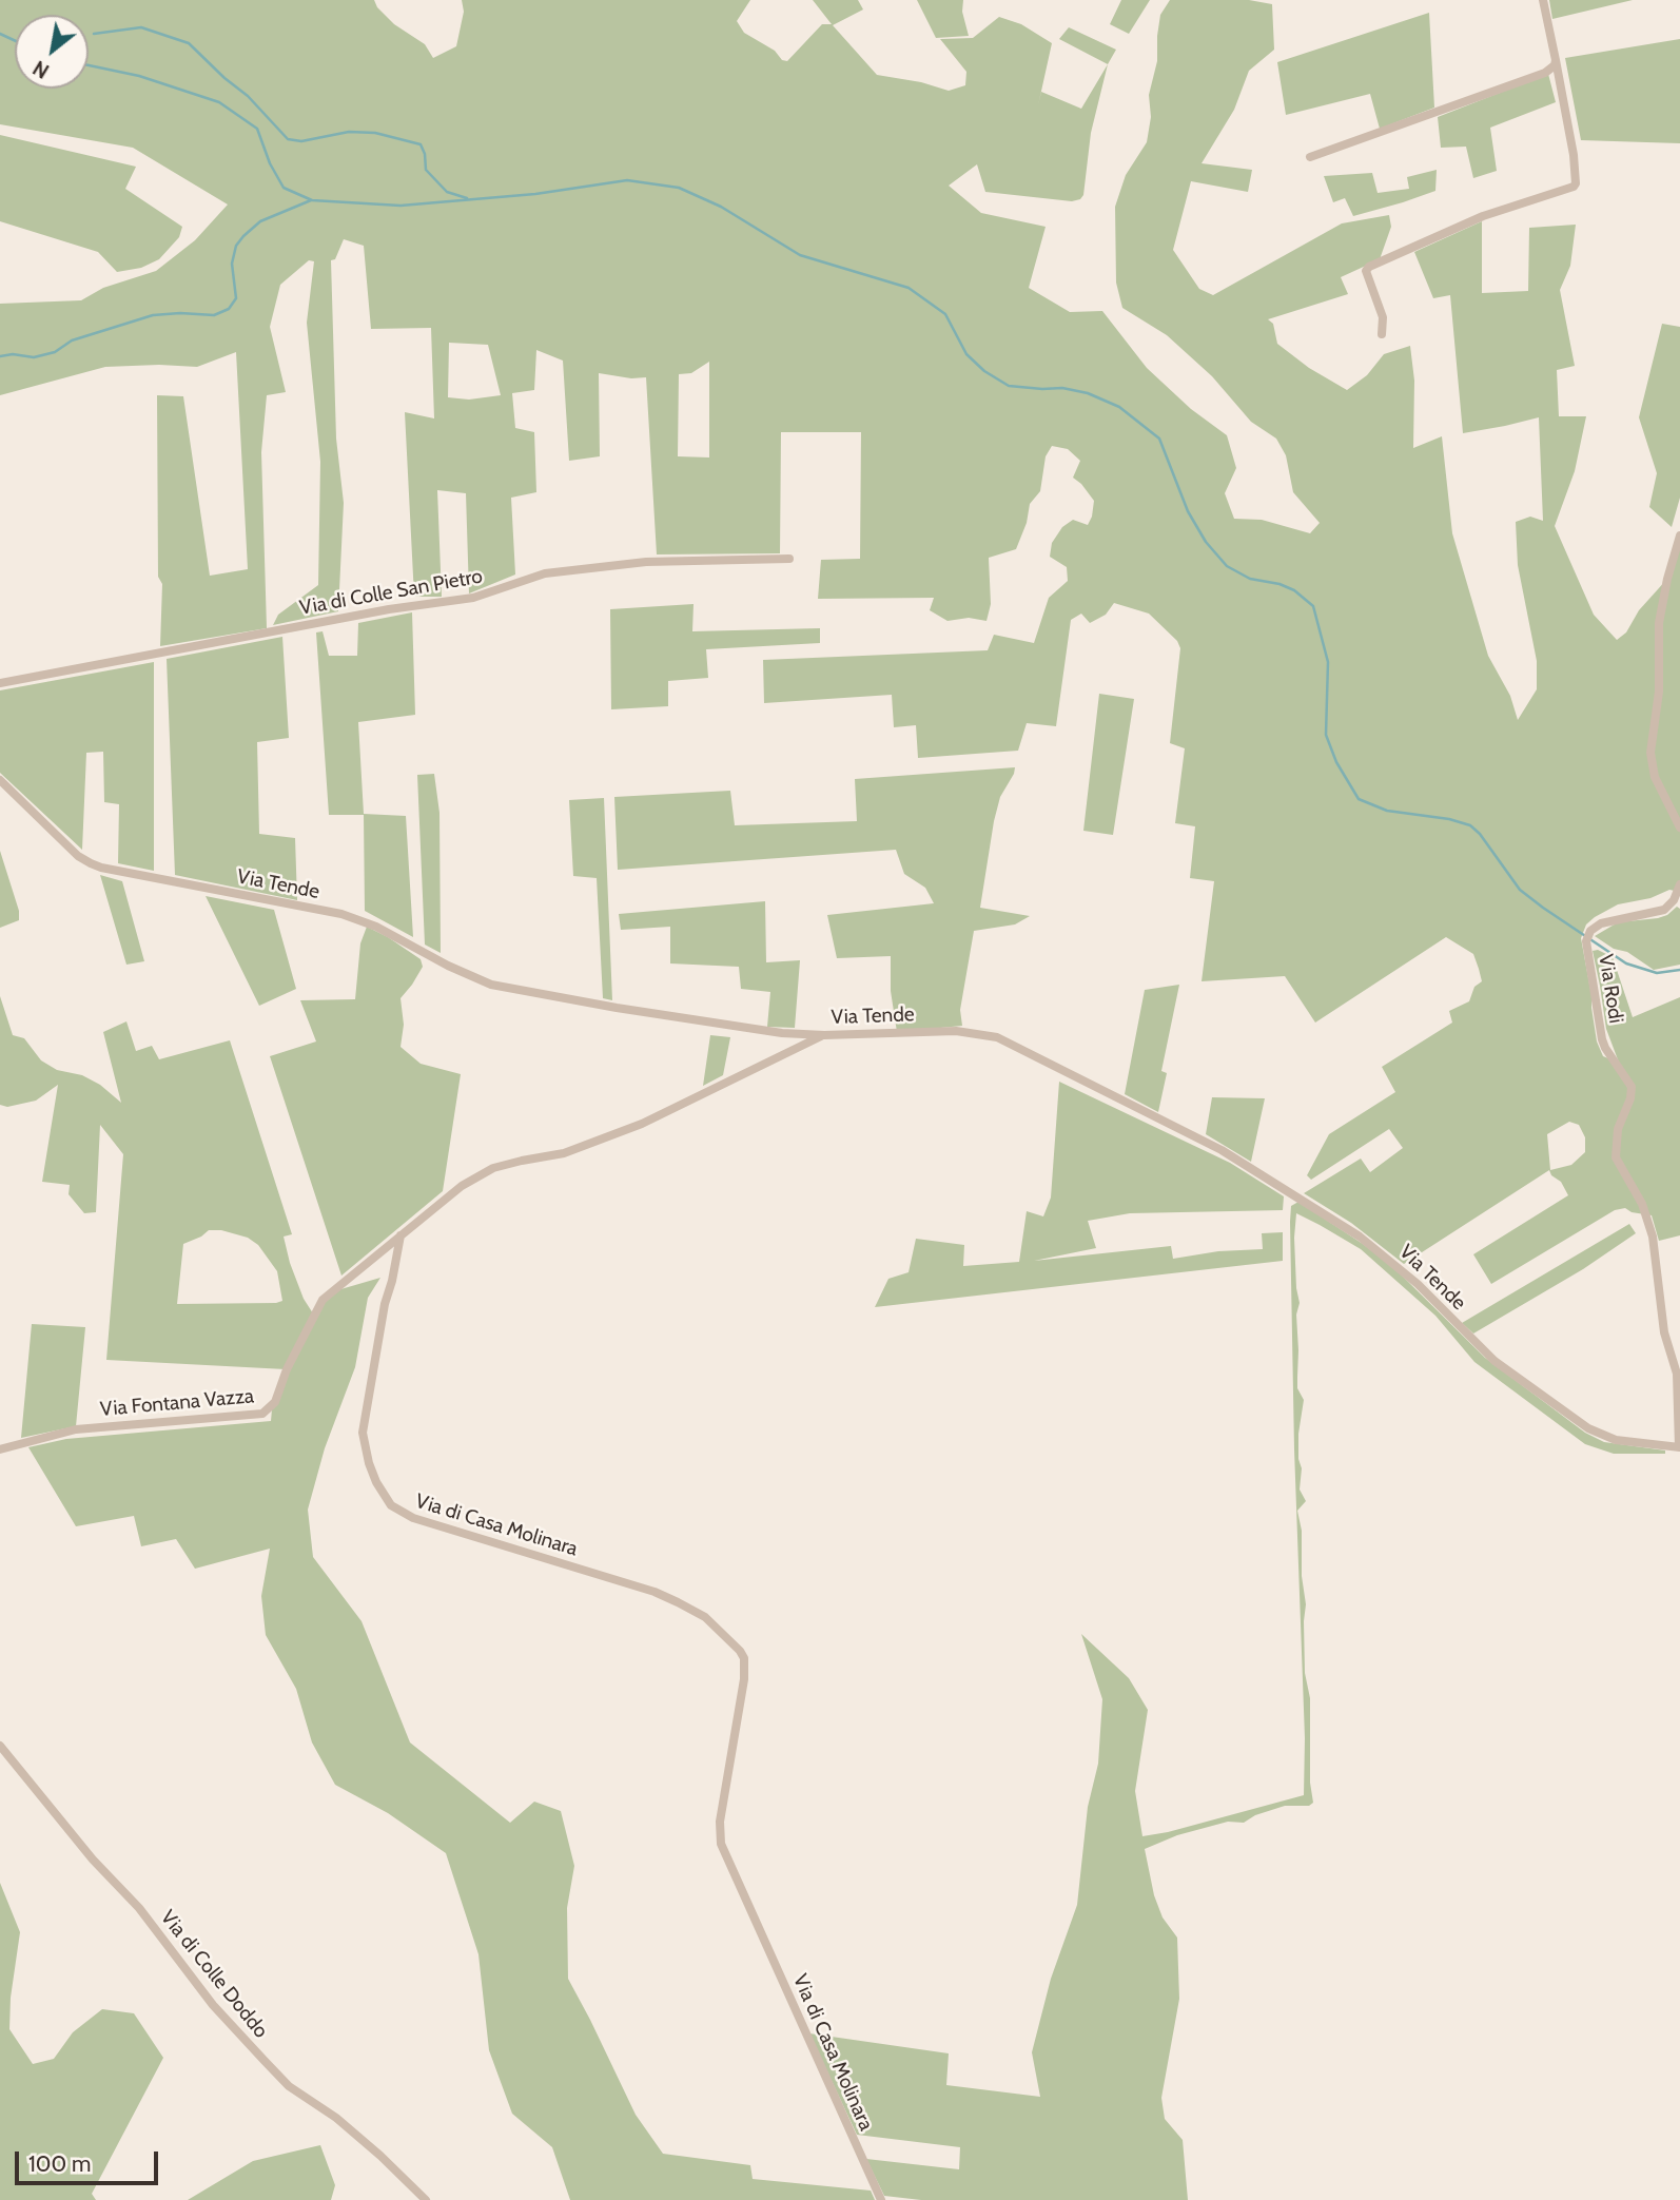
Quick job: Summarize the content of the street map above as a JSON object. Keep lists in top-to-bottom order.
{
  "streets": {
    "street": [
      "Via di Colle San Pietro",
      "Via Tende",
      "Via Rodi",
      "Via Fontana Vazza",
      "Via di Casa Molinara",
      "Via di Colle Doddo"
    ]
  },
  "crossings": [
    ["Via Tende", "Via Rodi"],
    ["Via Fontana Vazza", "Via di Casa Molinara"]
  ],
  "scale_bar": "100 m",
  "north": "bottom left"
}
